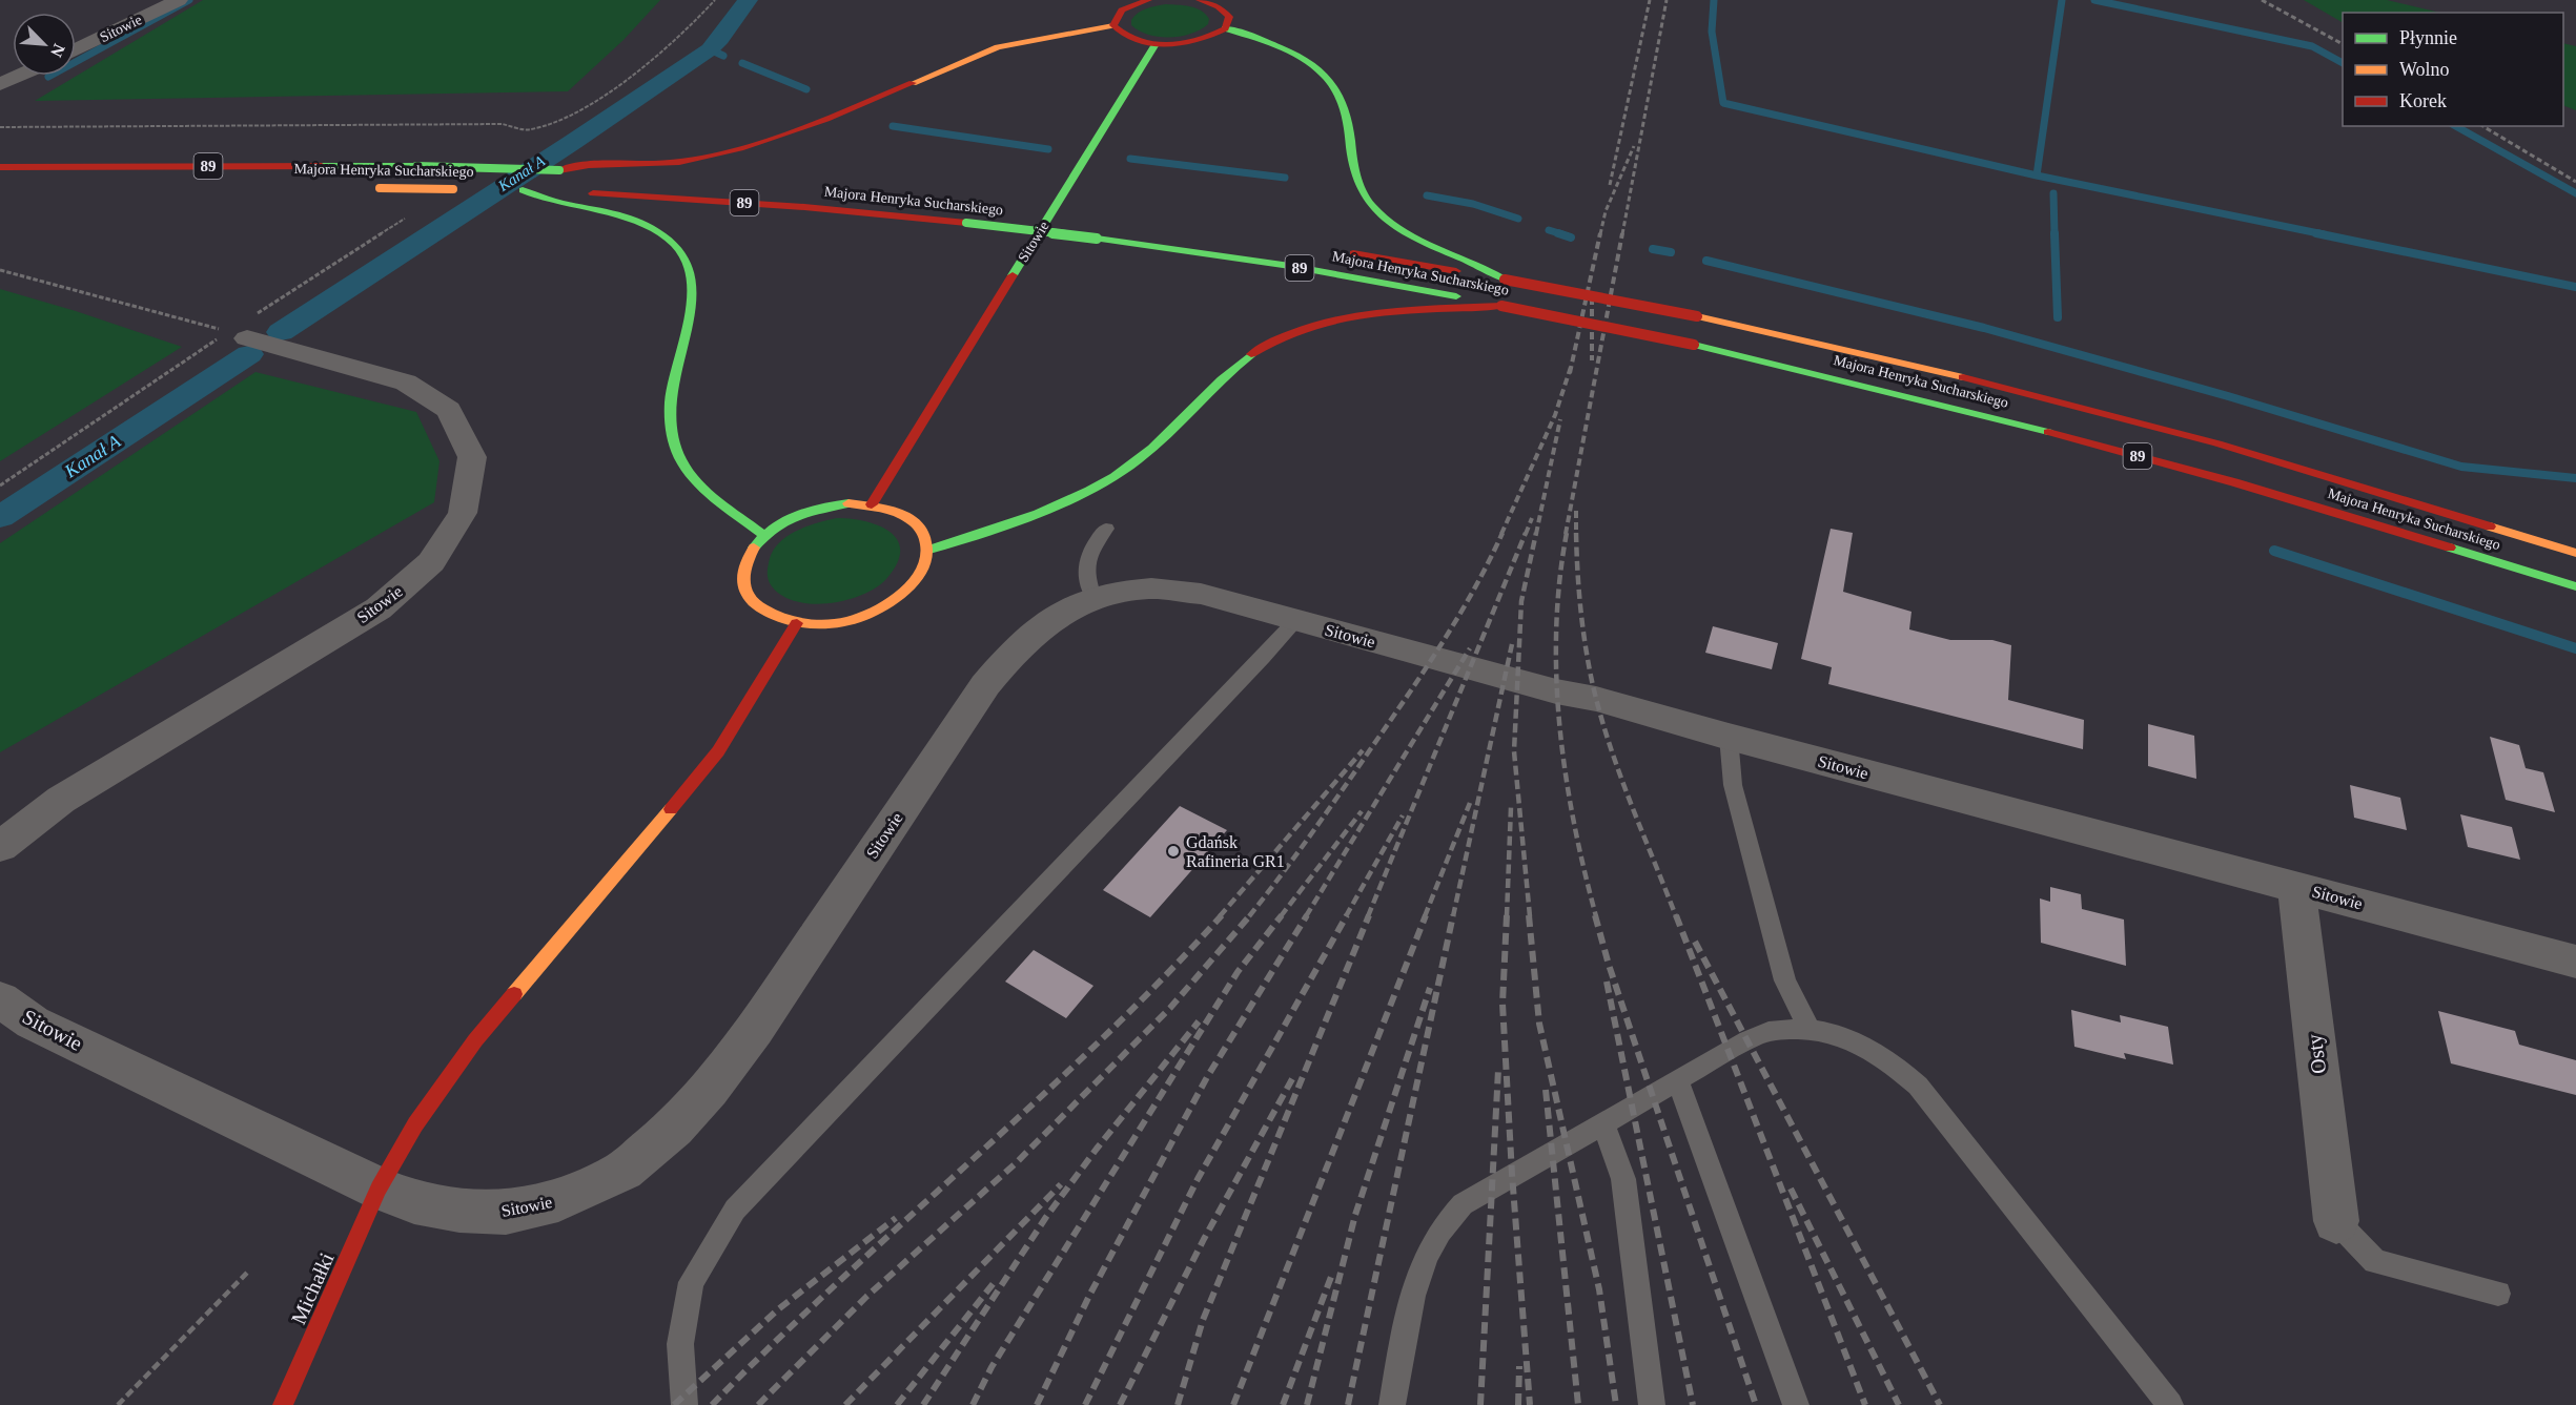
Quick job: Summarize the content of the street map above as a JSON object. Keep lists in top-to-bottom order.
{
  "streets": {
    "main road": [
      "Sitowie",
      "89",
      "Majora Henryka Sucharskiego",
      "Michałki"
    ],
    "street": ["Osty"]
  },
  "crossings": [
    ["Sitowie", "Majora Henryka Sucharskiego"],
    ["Sitowie", "Osty"],
    ["Sitowie", "Michałki"]
  ],
  "water": ["Kanał A"],
  "places": ["Gdańsk Rafineria GR1"],
  "legend": ["Płynnie", "Wolno", "Korek"],
  "north": "bottom right"
}
